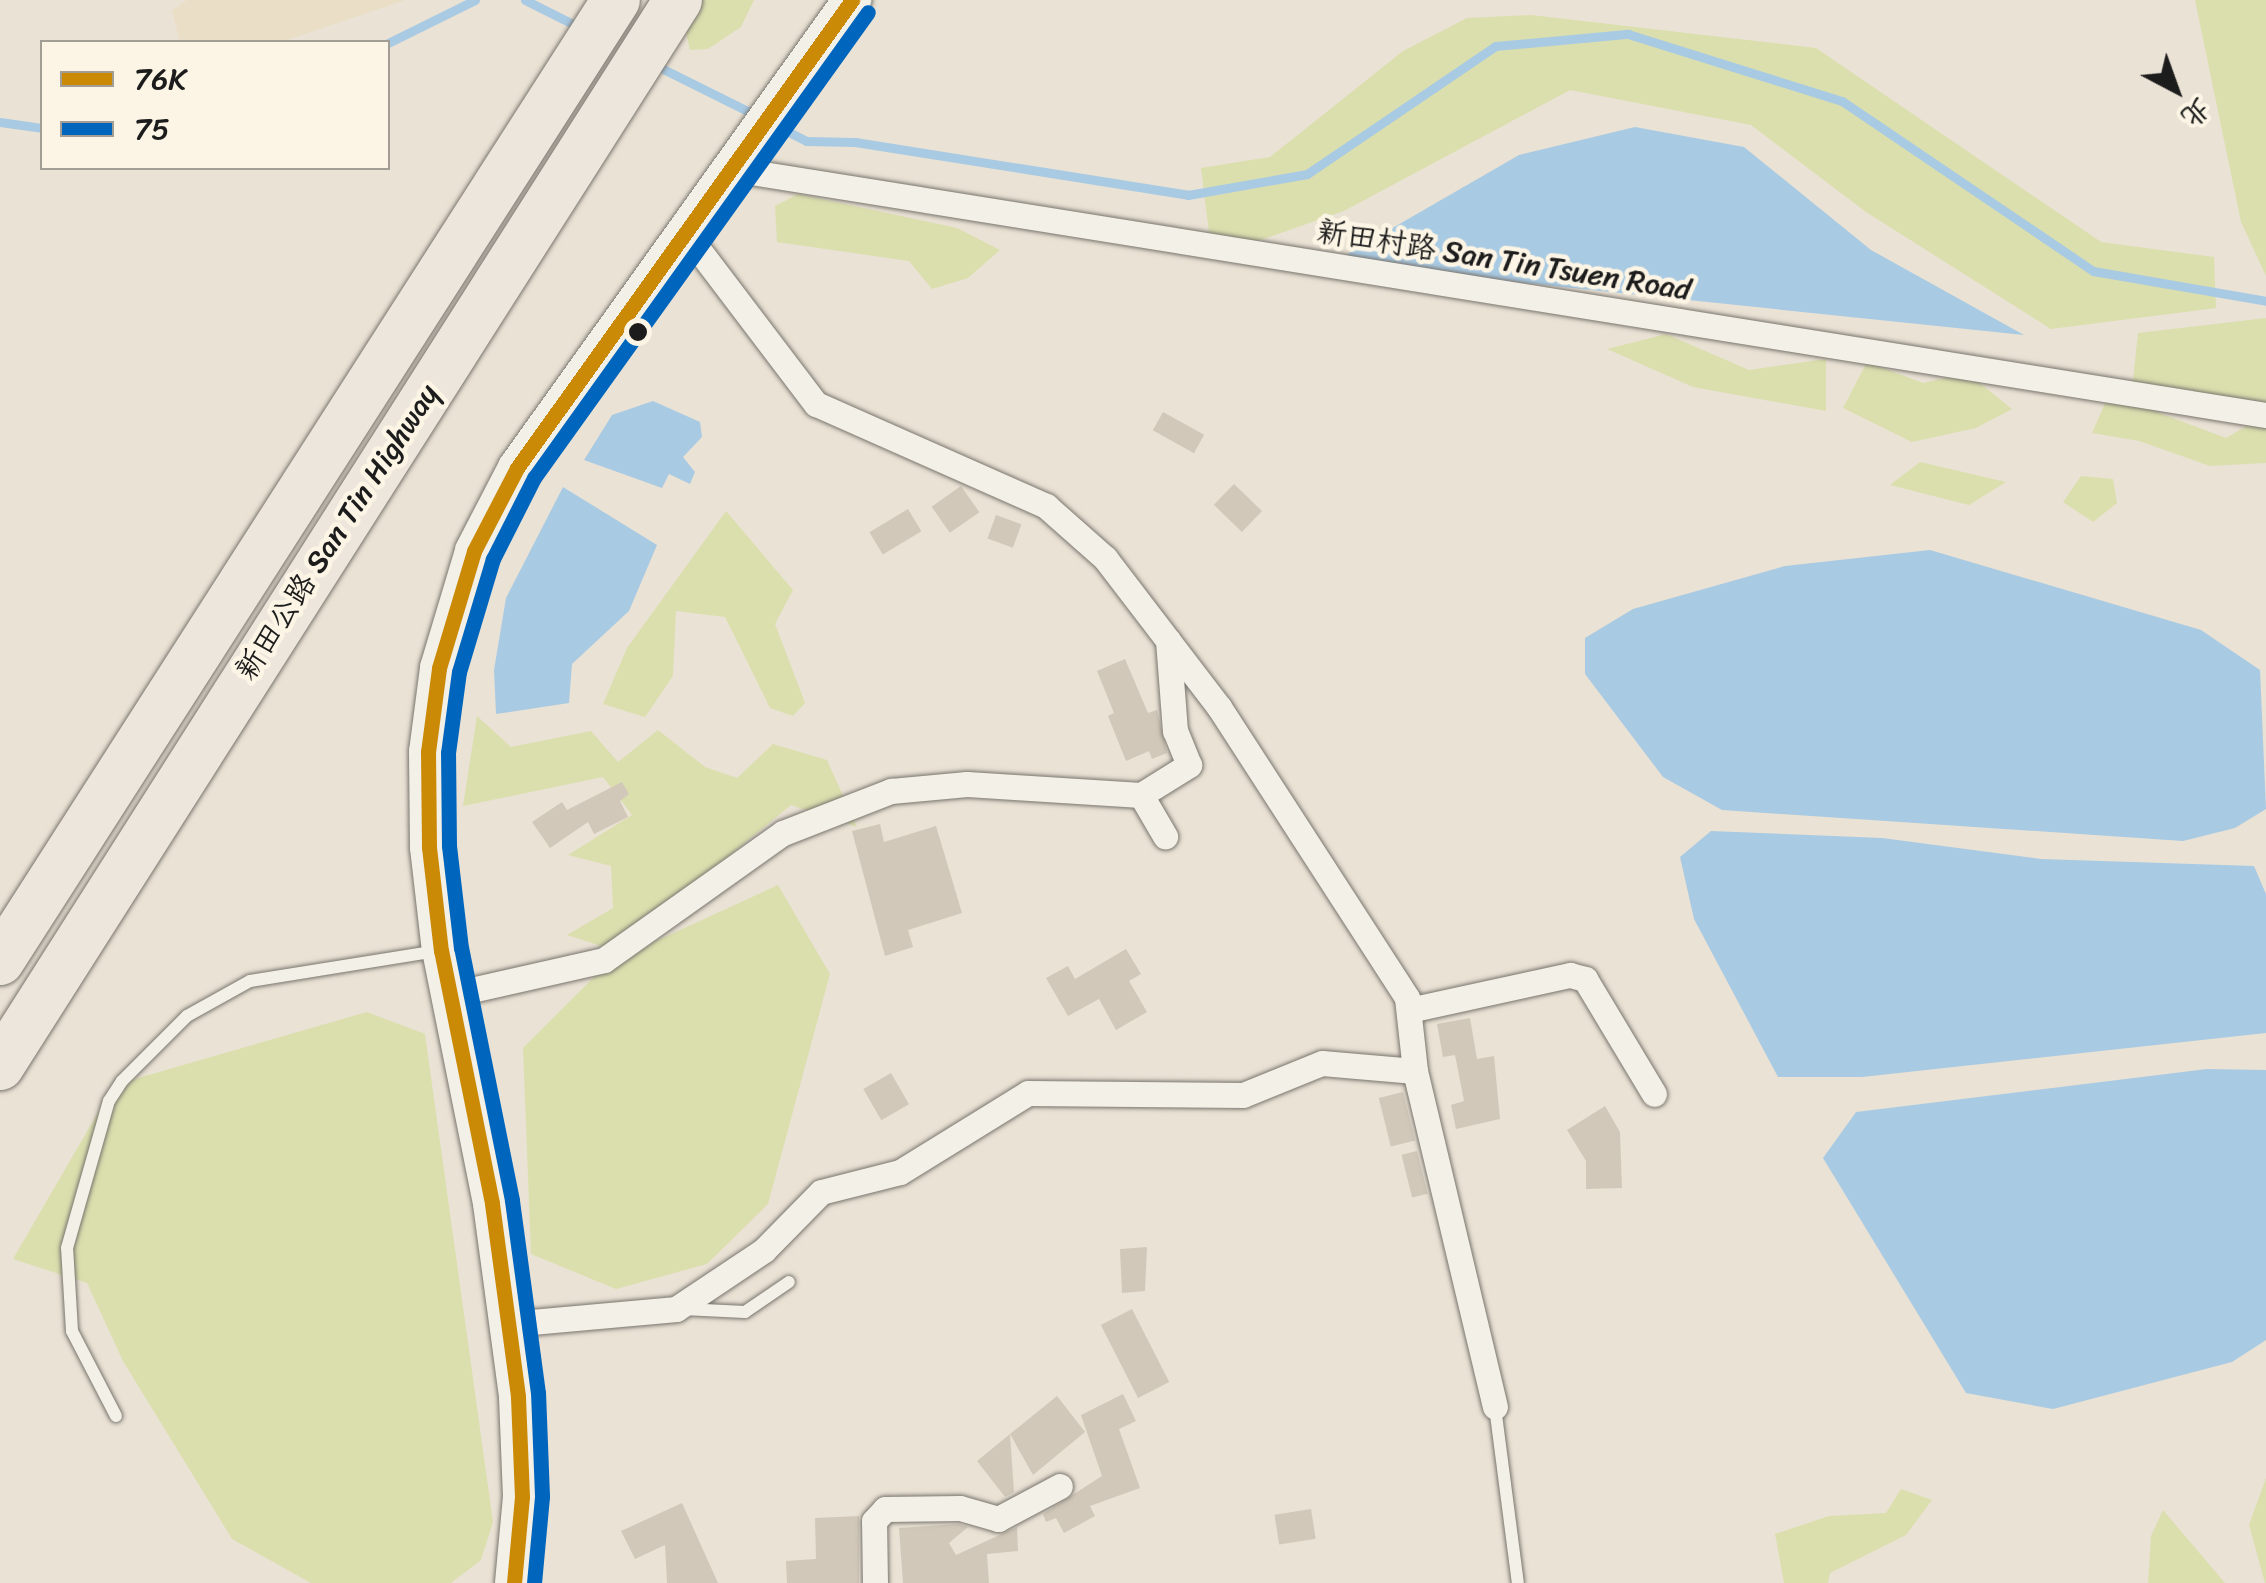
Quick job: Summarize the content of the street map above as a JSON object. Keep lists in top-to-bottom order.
{
  "streets": {
    "highway": ["新田公路 San Tin Highway"],
    "street": ["新田村路 San Tin Tsuen Road"]
  },
  "lines": ["transit line 76K", "transit line 75"],
  "legend": ["76K", "75"],
  "north": "bottom right"
}
